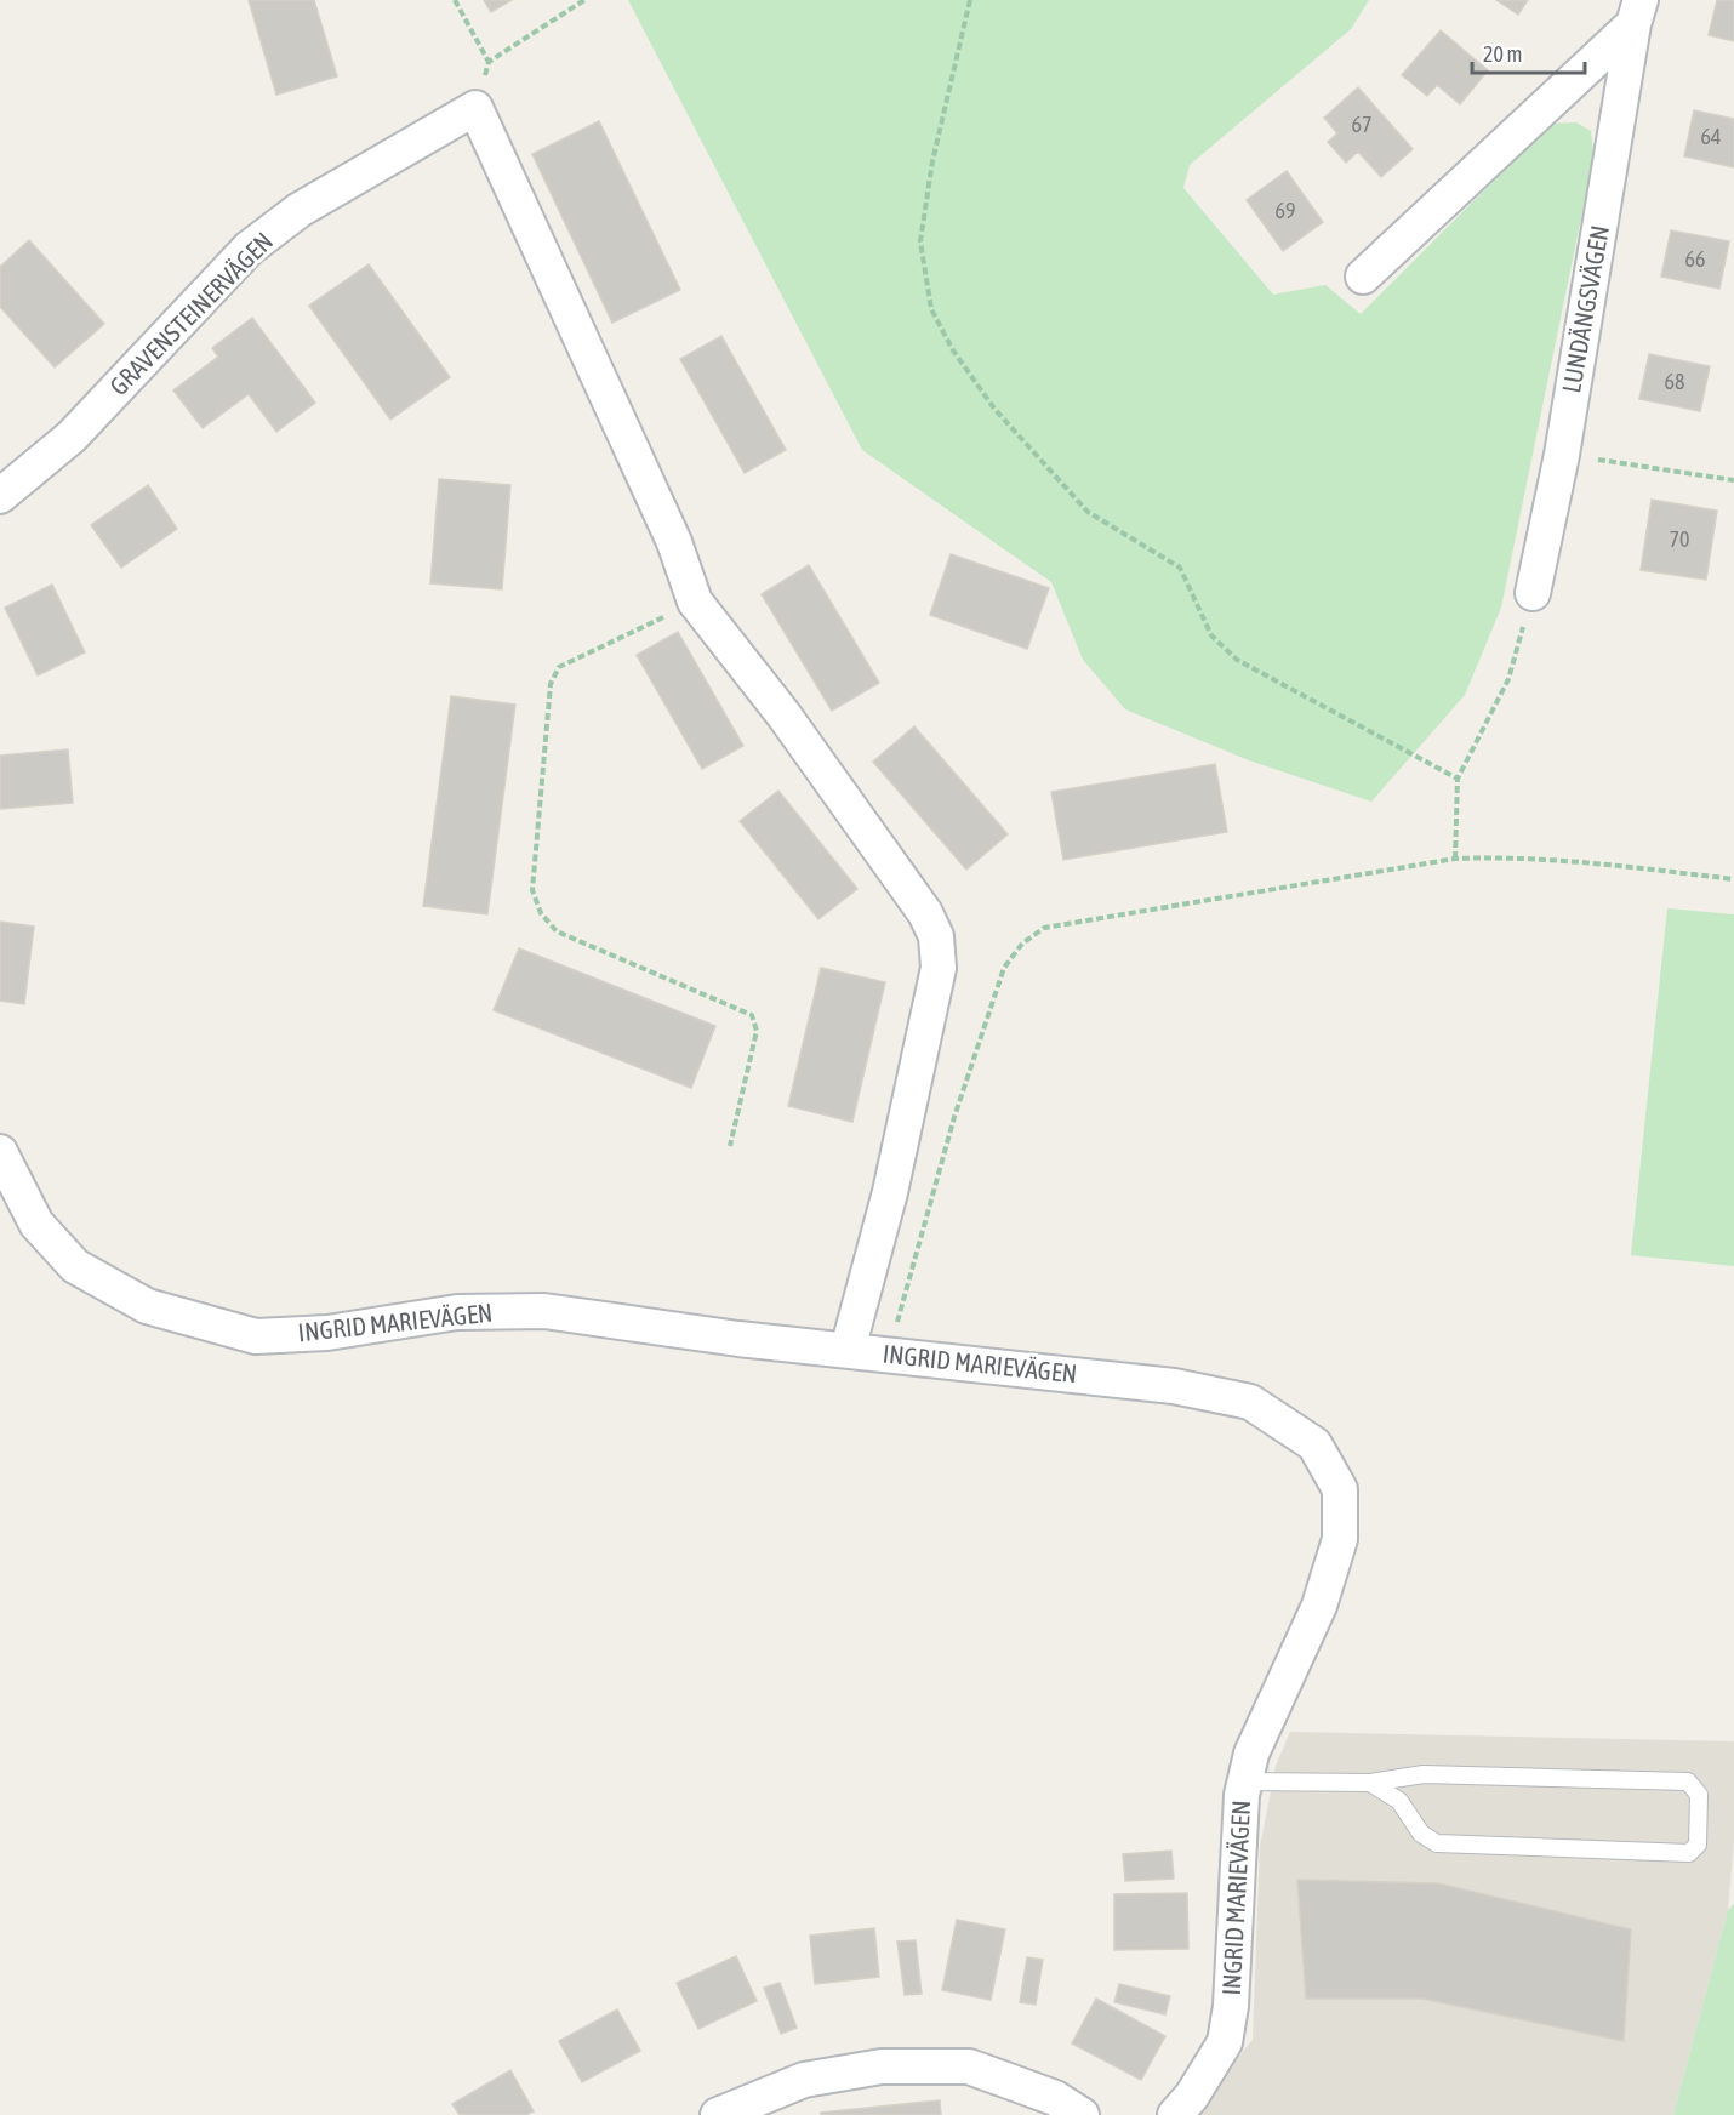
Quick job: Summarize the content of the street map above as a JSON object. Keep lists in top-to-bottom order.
{
  "streets": {
    "street": ["LUNDÄNGSVÄGEN", "GRAVENSTEINERVÄGEN", "INGRID MARIEVÄGEN"]
  },
  "house_numbers": [
    "67",
    "64",
    "69",
    "66",
    "68",
    "70"
  ],
  "scale_bar": "20 m"
}
